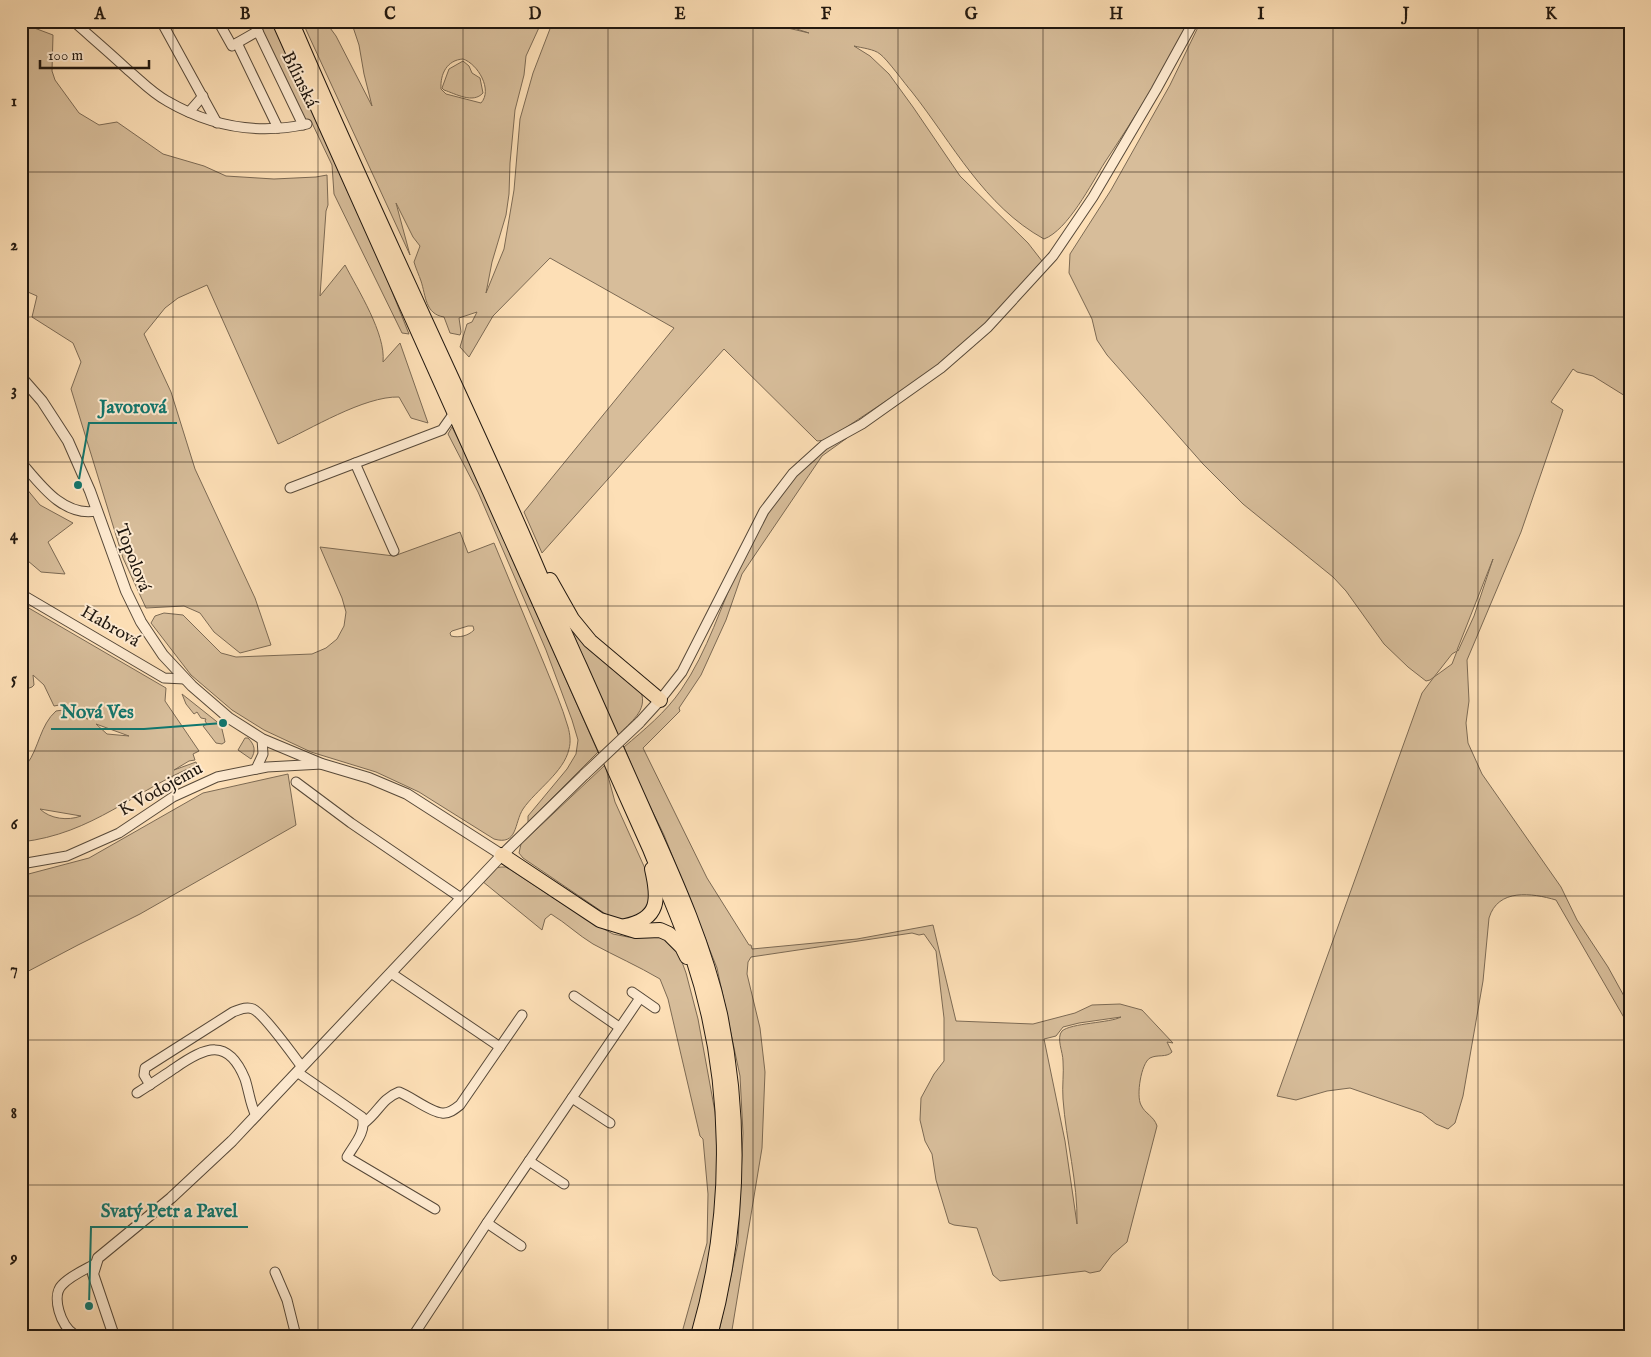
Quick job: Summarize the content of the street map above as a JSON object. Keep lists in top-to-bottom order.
{
  "streets": {
    "street": [
      "Bílinská",
      "Topolová",
      "Habrová",
      "K Vodojemu"
    ]
  },
  "crossings": [
    ["Topolová", "Habrová"],
    ["Topolová", "K Vodojemu"]
  ],
  "places": ["Javorová", "Nová Ves", "Svatý Petr a Pavel"],
  "scale_bar": "100 m",
  "grid": {
    "columns": [
      "A",
      "B",
      "C",
      "D",
      "E",
      "F",
      "G",
      "H",
      "I",
      "J",
      "K"
    ],
    "rows": [
      "1",
      "2",
      "3",
      "4",
      "5",
      "6",
      "7",
      "8",
      "9"
    ]
  }
}
